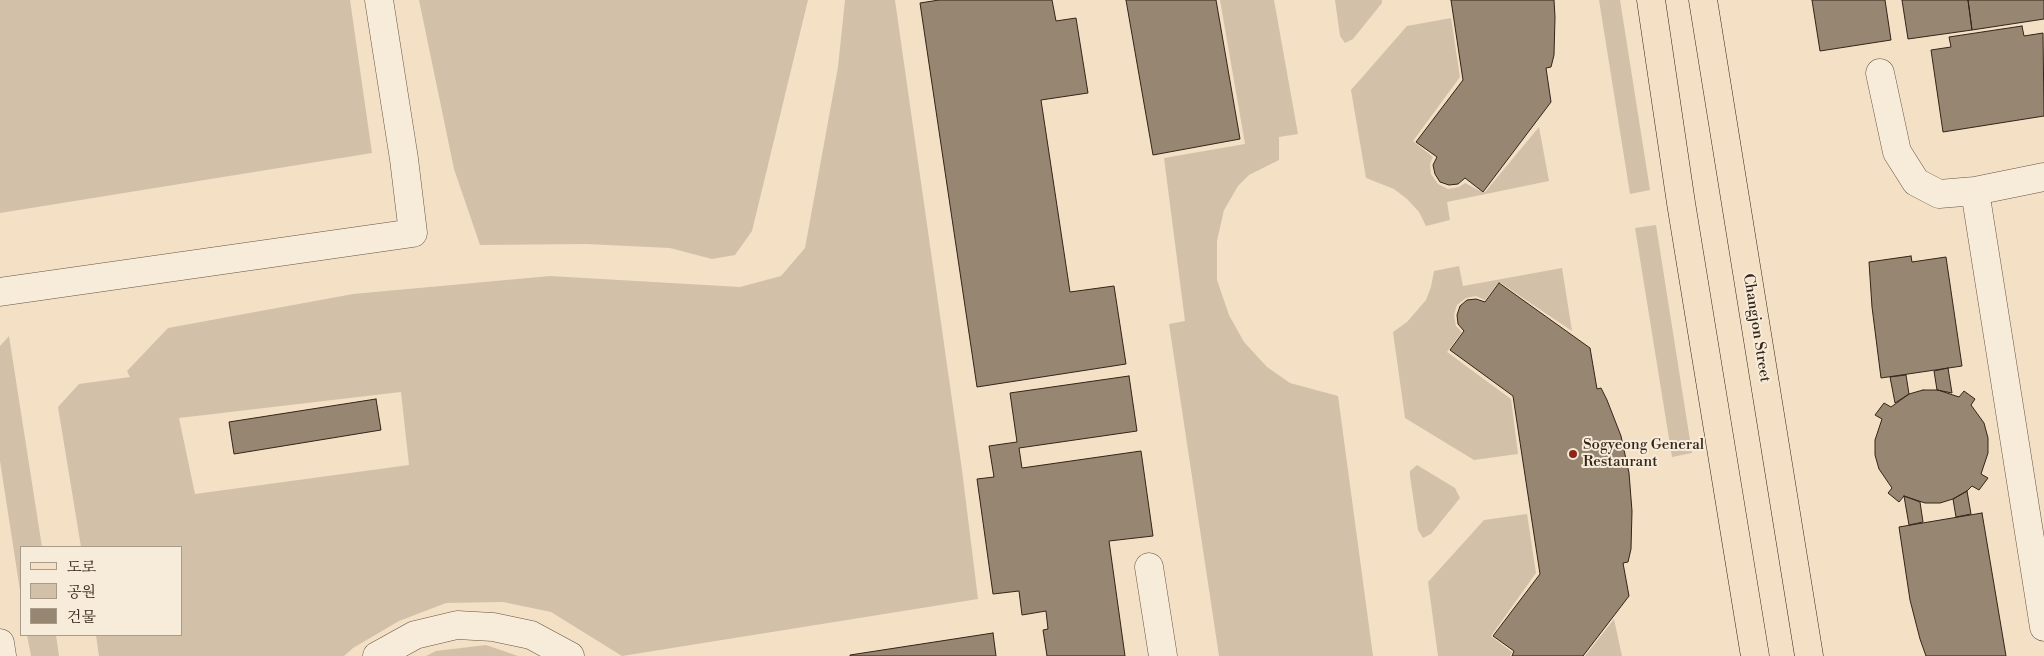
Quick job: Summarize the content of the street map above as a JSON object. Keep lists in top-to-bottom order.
{
  "streets": {
    "main road": ["Changjon Street"]
  },
  "places": ["Sogyeong General Restaurant"],
  "legend": ["도로", "공원", "건물"]
}
